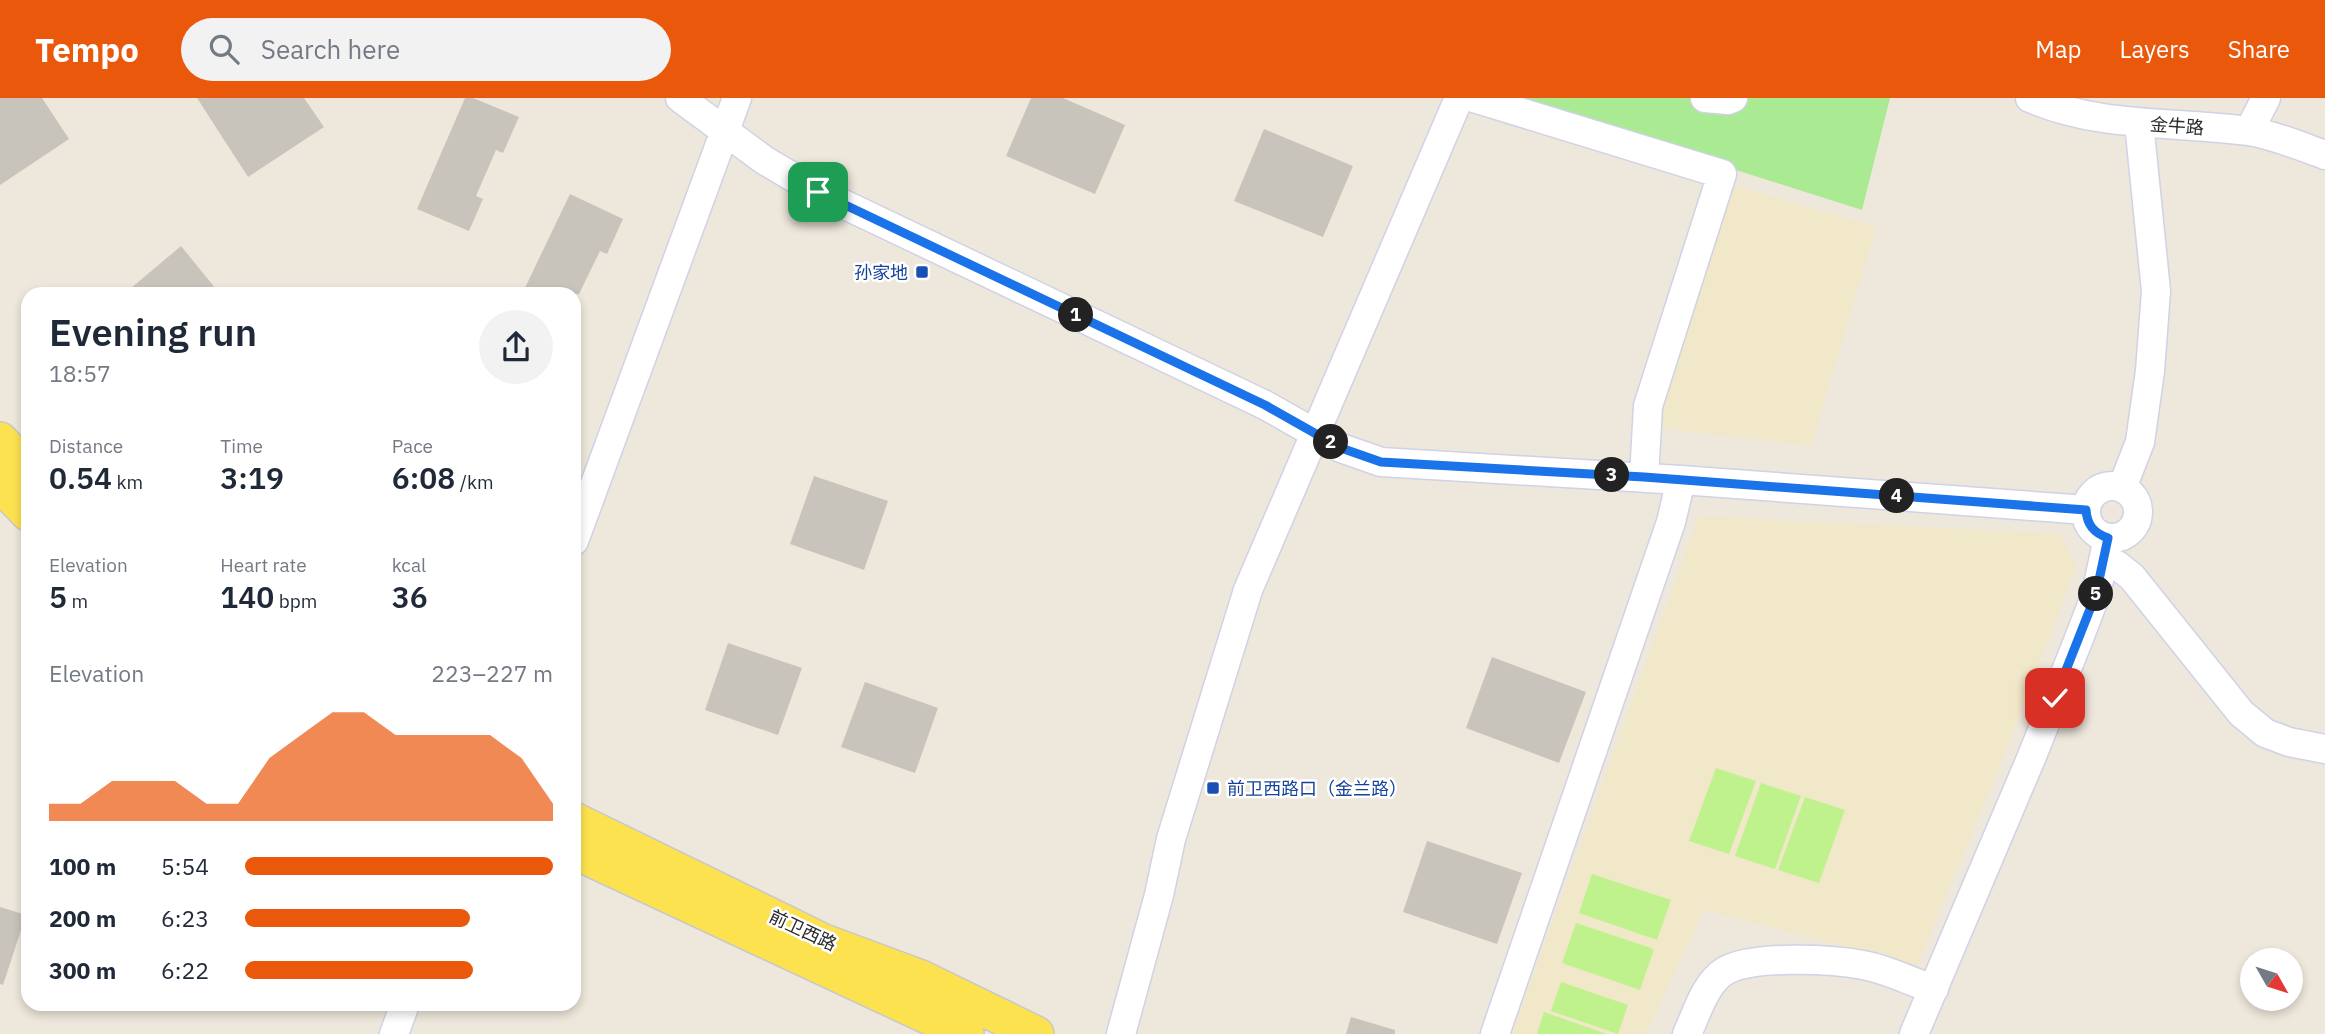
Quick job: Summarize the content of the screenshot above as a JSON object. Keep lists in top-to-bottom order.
{
  "streets": {
    "main road": ["前卫西路"],
    "street": ["金牛路"]
  },
  "places": {
    "transit": ["孙家地", "前卫西路口（金兰路）"]
  },
  "north": "bottom right",
  "page": {
    "header": "Tempo",
    "search": "Search here",
    "nav": ["Map", "Layers", "Share"],
    "heading": ["Evening run", "18:57"],
    "pins": [
      "1",
      "2",
      "3",
      "4",
      "5"
    ],
    "stats": [
      ["Distance", "0.54 km"],
      ["Time", "3:19"],
      ["Pace", "6:08 /km"],
      ["Elevation", "5 m"],
      ["Heart rate", "140 bpm"],
      ["kcal", "36"]
    ],
    "chart": ["Elevation", "223–227 m"],
    "list": [
      {
        "name": "100 m",
        "note": "5:54"
      },
      {
        "name": "200 m",
        "note": "6:23"
      },
      {
        "name": "300 m",
        "note": "6:22"
      }
    ]
  }
}
